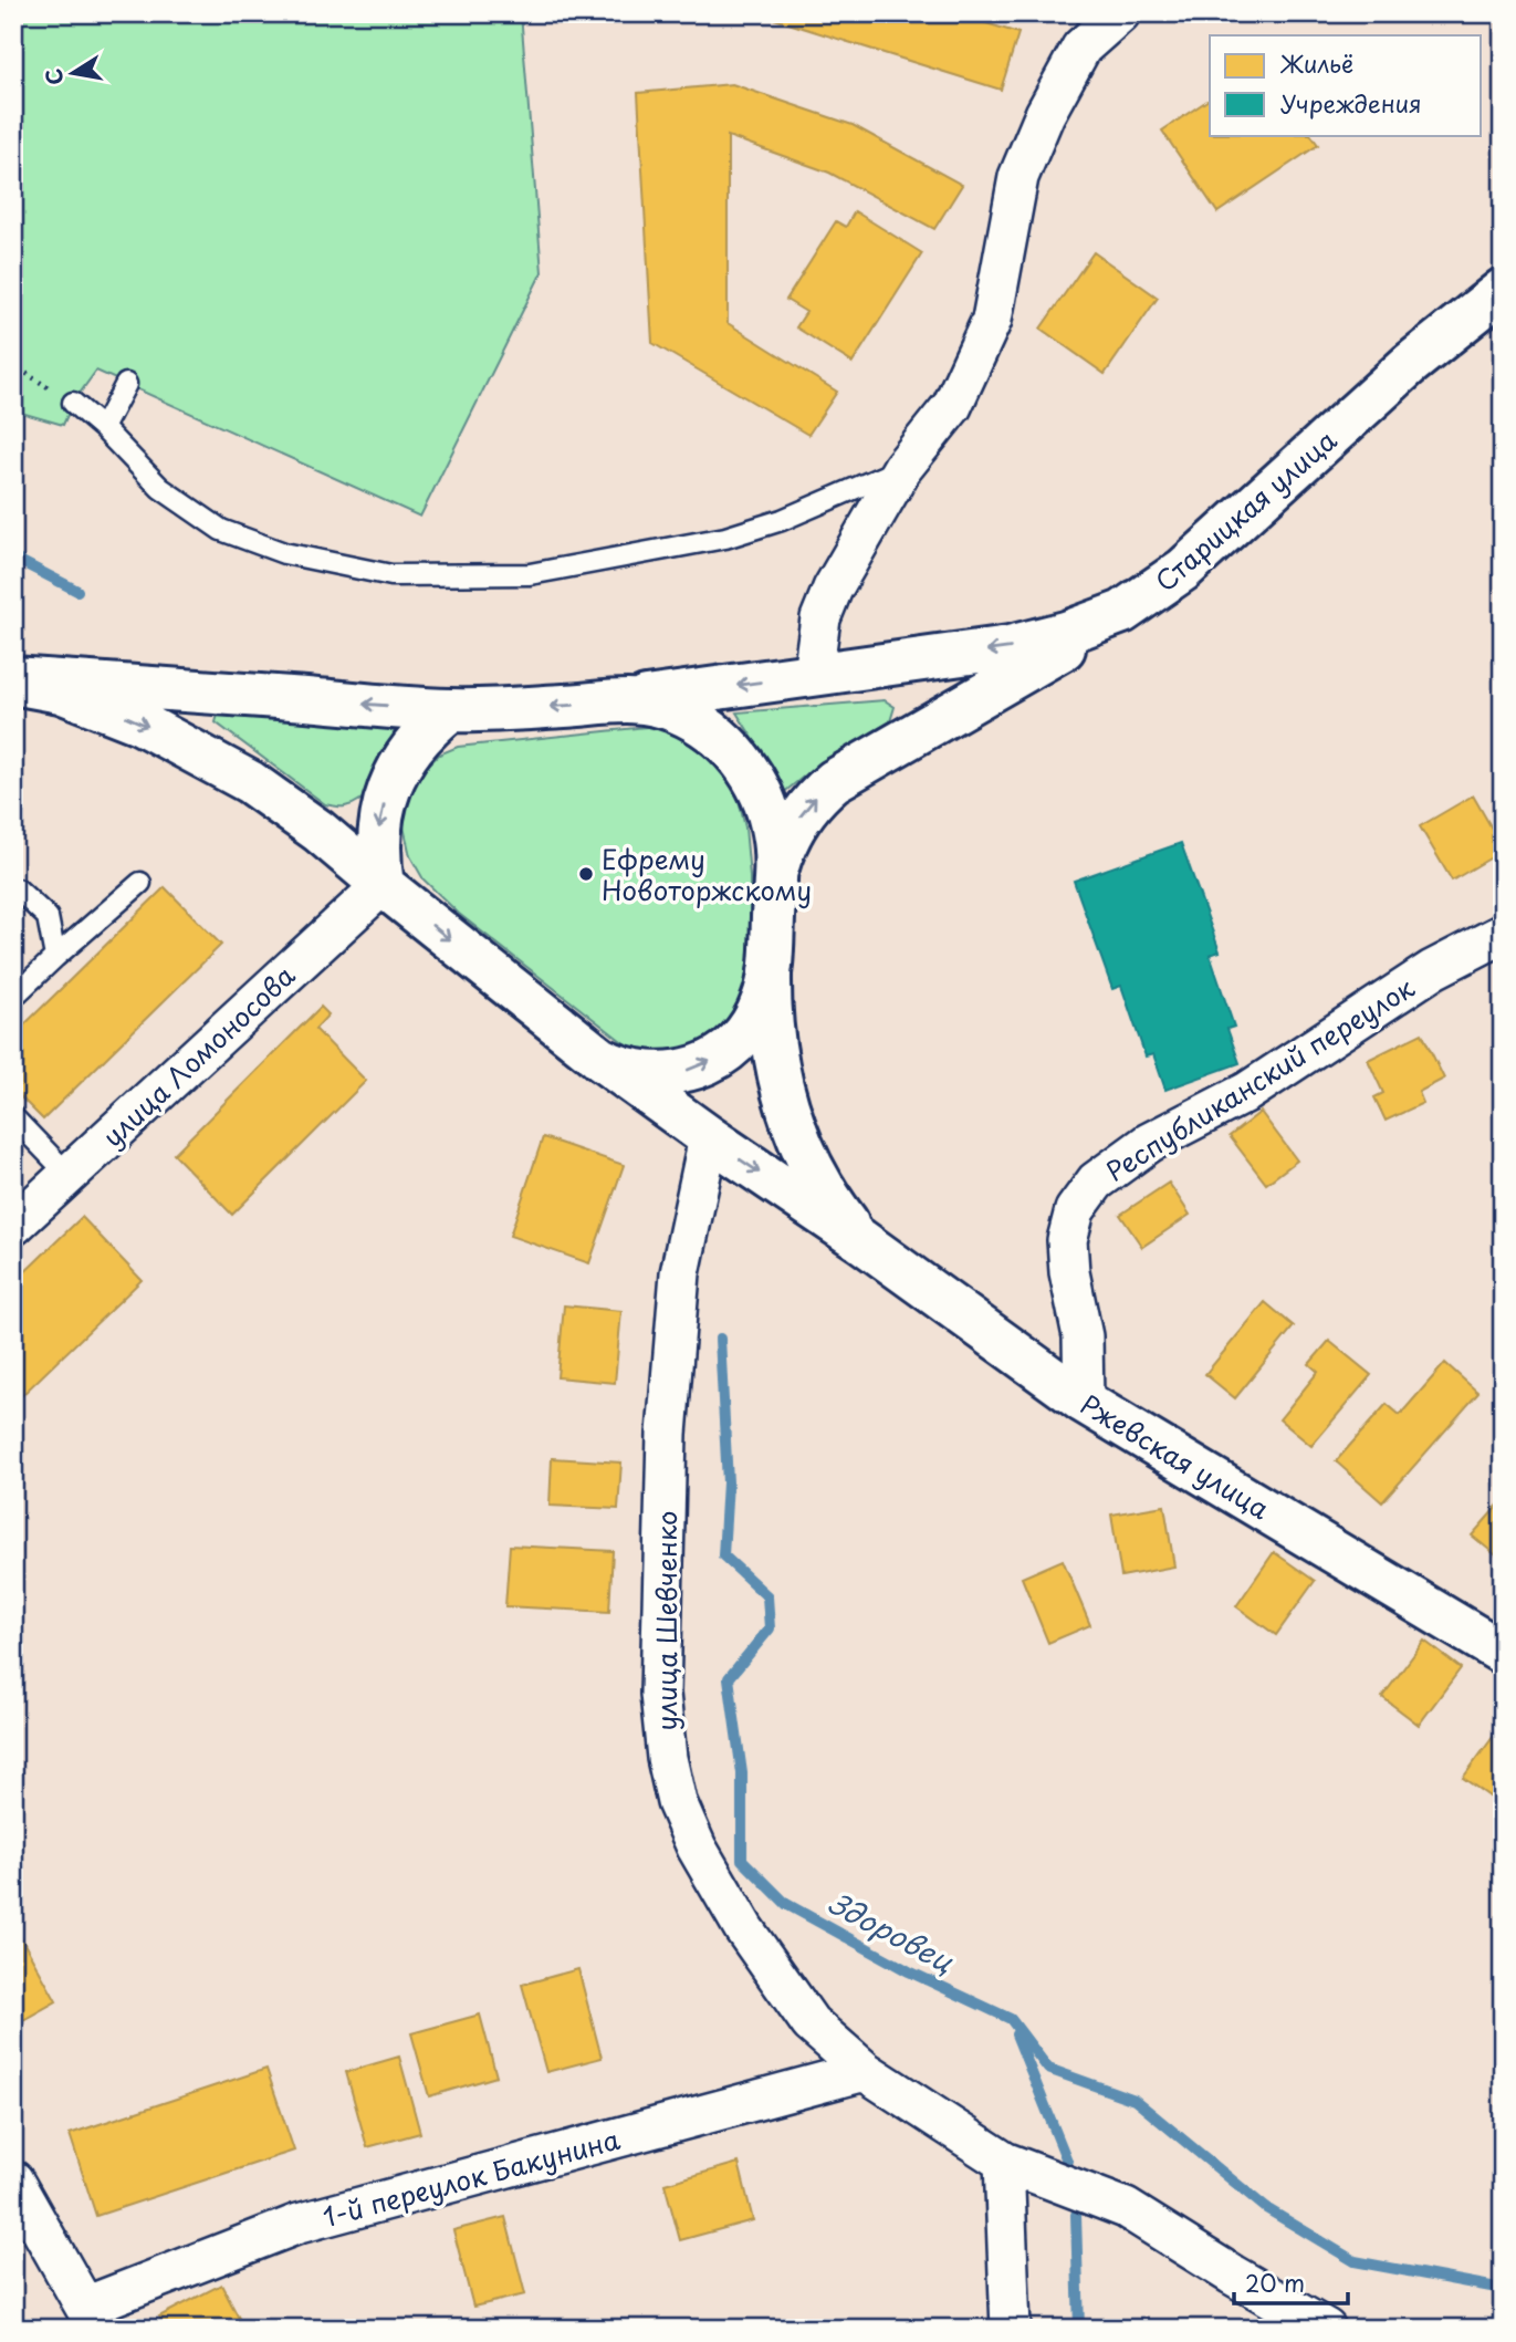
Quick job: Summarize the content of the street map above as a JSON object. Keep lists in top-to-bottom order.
{
  "streets": {
    "main road": ["Старицкая улица", "Ржевская улица"],
    "street": [
      "улица Ломоносова",
      "Республиканский переулок",
      "улица Шевченко",
      "1-й переулок Бакунина"
    ]
  },
  "crossings": [
    ["Старицкая улица", "Ржевская улица"],
    ["улица Ломоносова", "Ржевская улица"],
    ["Республиканский переулок", "Ржевская улица"],
    ["Ржевская улица", "улица Шевченко"],
    ["улица Шевченко", "1-й переулок Бакунина"]
  ],
  "one_way": ["Старицкая улица", "Ржевская улица"],
  "water": ["Здоровец"],
  "places": ["Ефрему Новоторжскому"],
  "legend": ["Жильё", "Учреждения"],
  "scale_bar": "20 m",
  "north": "left"
}
